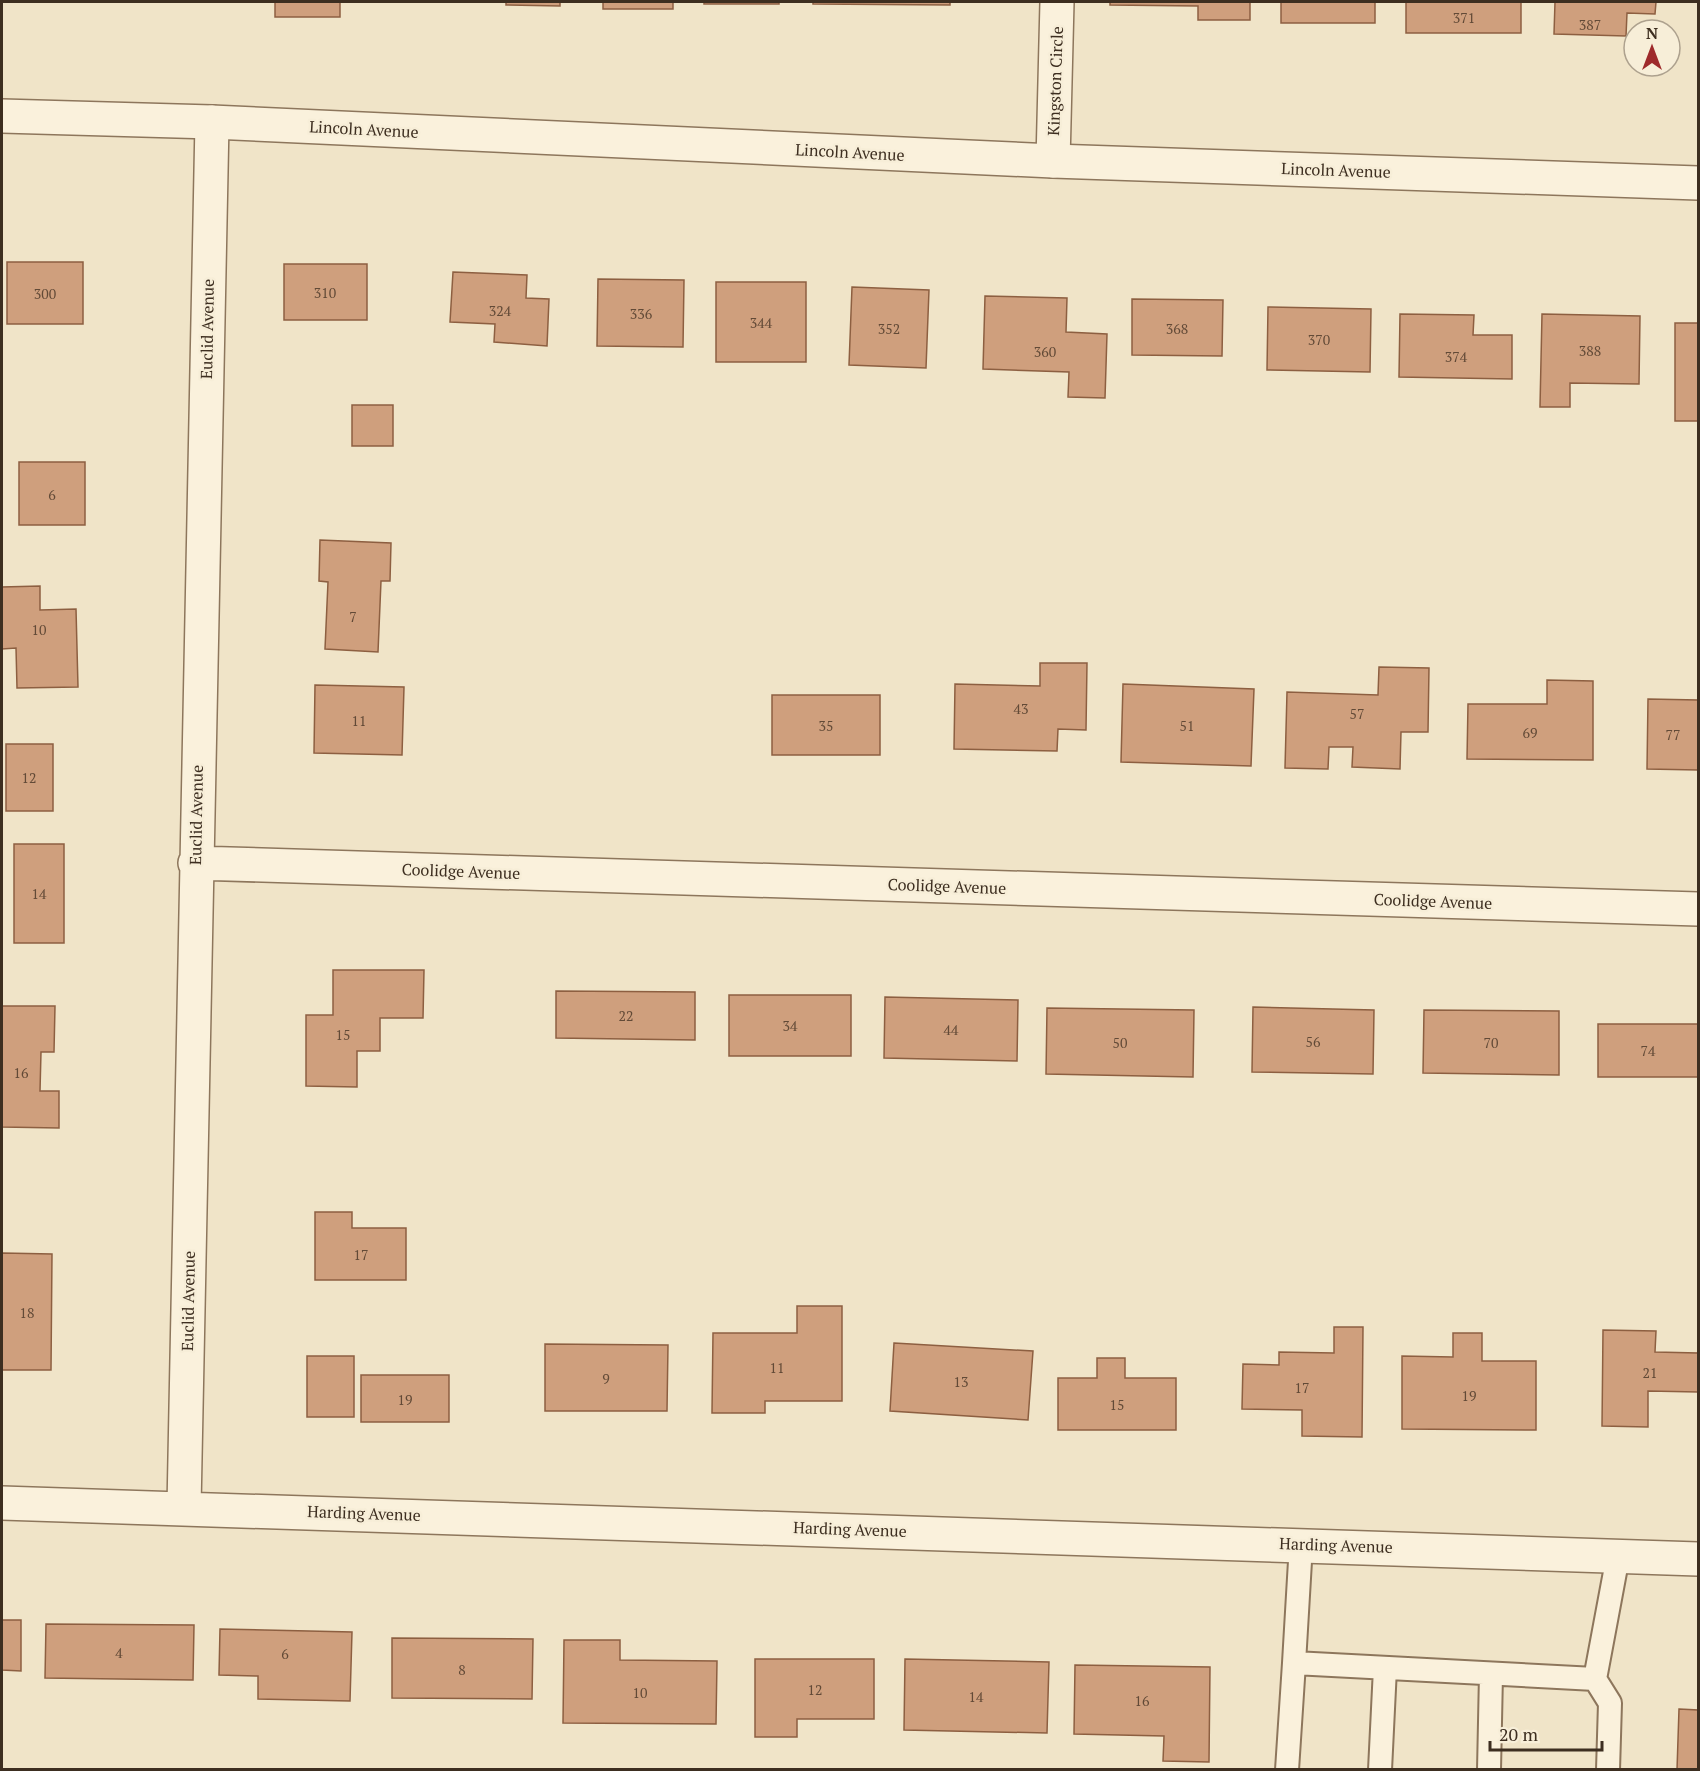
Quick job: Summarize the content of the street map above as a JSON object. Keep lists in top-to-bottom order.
{
  "streets": {
    "street": [
      "Kingston Circle",
      "Lincoln Avenue",
      "Euclid Avenue",
      "Coolidge Avenue",
      "Harding Avenue"
    ]
  },
  "crossings": [
    ["Kingston Circle", "Lincoln Avenue"],
    ["Lincoln Avenue", "Euclid Avenue"],
    ["Euclid Avenue", "Coolidge Avenue"],
    ["Euclid Avenue", "Harding Avenue"]
  ],
  "house_numbers": [
    "371",
    "387",
    "310",
    "300",
    "324",
    "336",
    "344",
    "352",
    "368",
    "370",
    "388",
    "360",
    "374",
    "6",
    "7",
    "10",
    "43",
    "57",
    "11",
    "35",
    "51",
    "69",
    "77",
    "12",
    "14",
    "22",
    "34",
    "44",
    "15",
    "56",
    "50",
    "70",
    "74",
    "16",
    "17",
    "18",
    "11",
    "21",
    "9",
    "13",
    "17",
    "19",
    "19",
    "15",
    "4",
    "6",
    "8",
    "12",
    "10",
    "14",
    "16"
  ],
  "scale_bar": "20 m",
  "north": "top"
}
